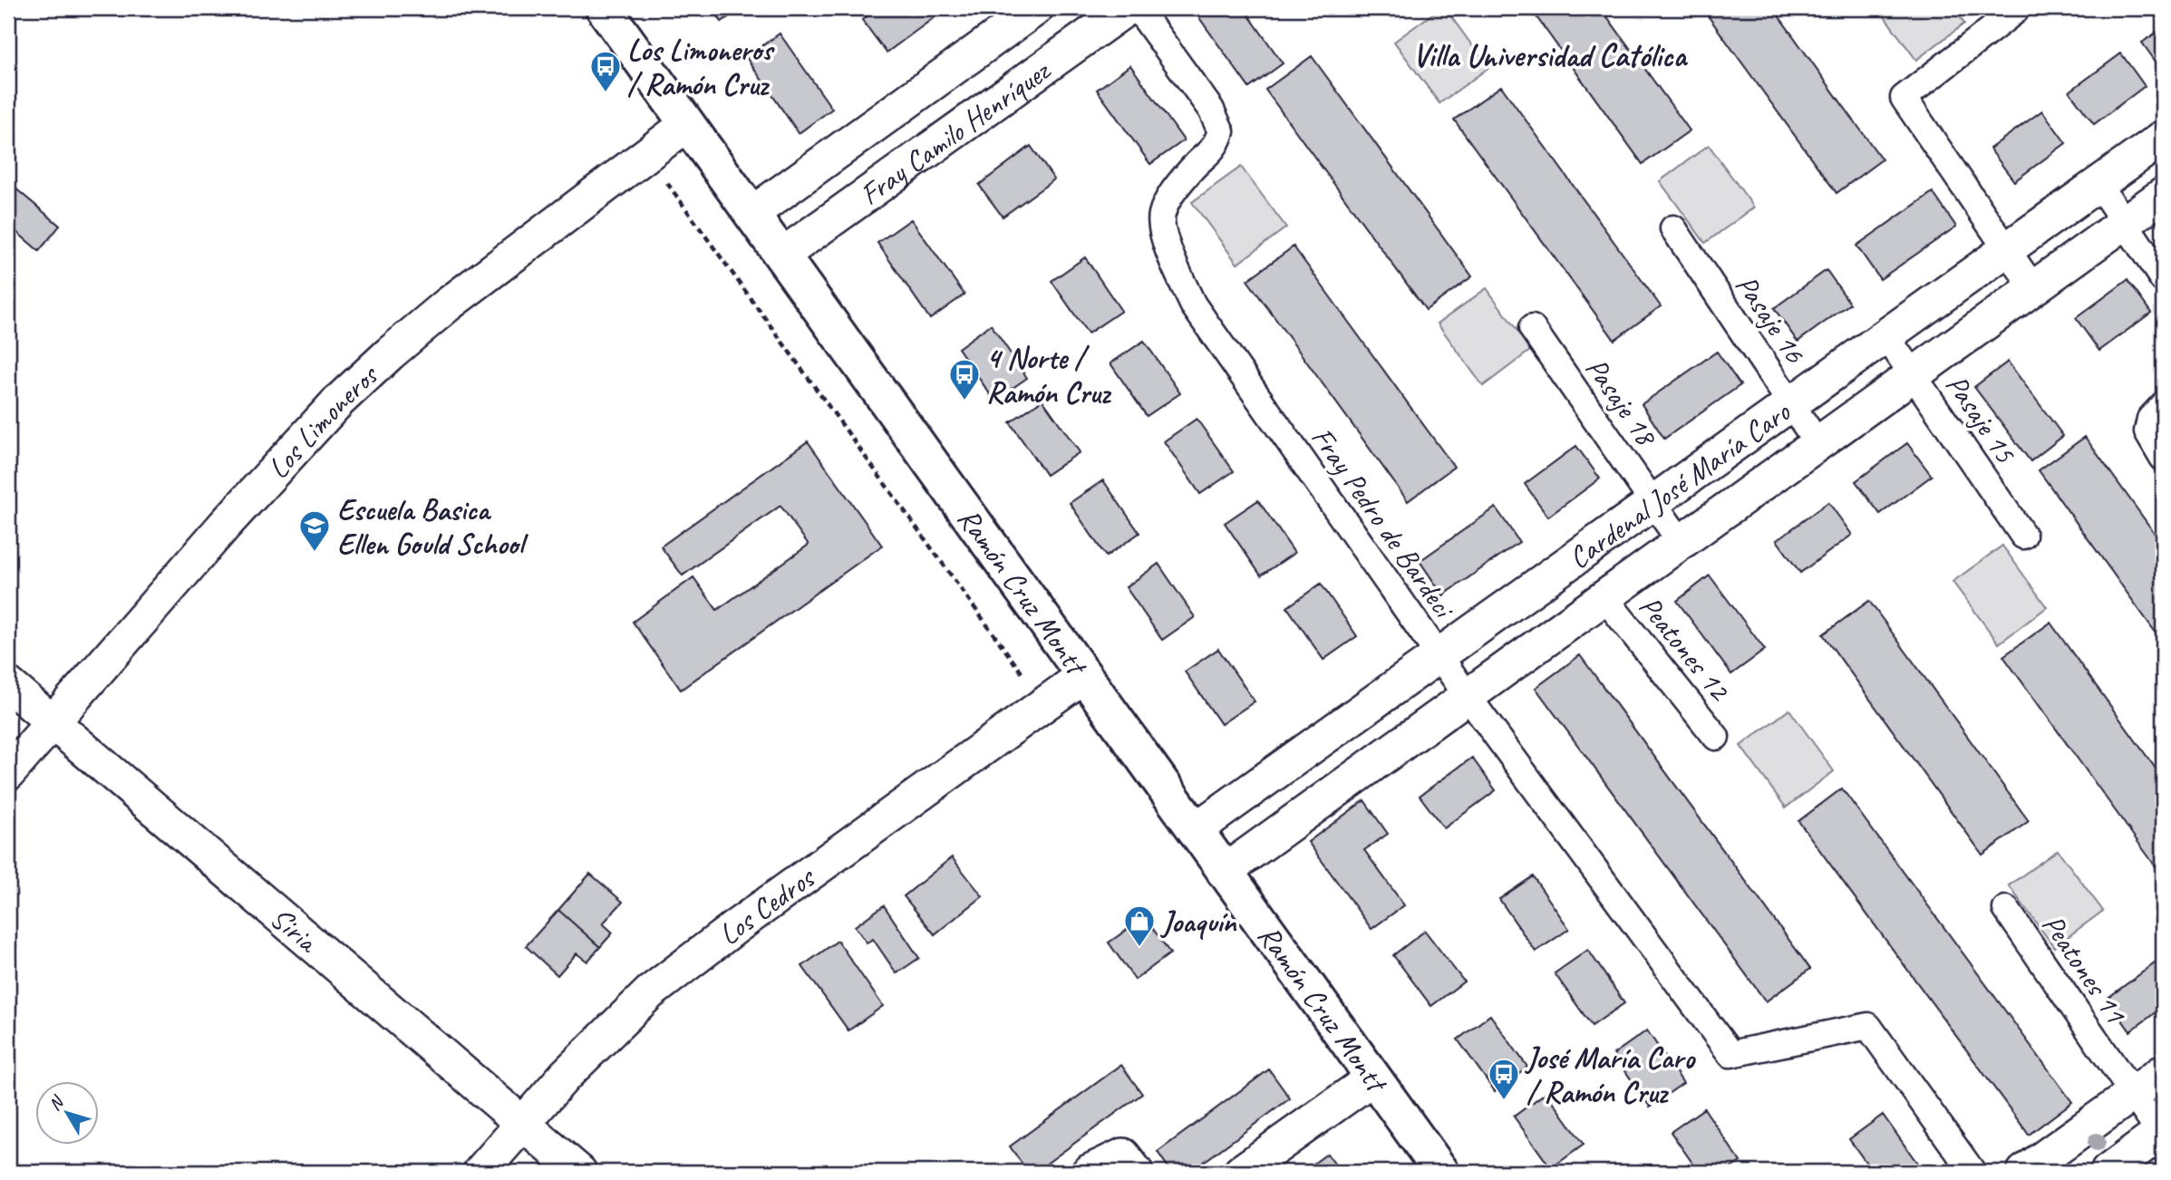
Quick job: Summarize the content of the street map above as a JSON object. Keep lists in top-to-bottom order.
{
  "streets": {
    "street": [
      "Fray Camilo Henríquez",
      "Pasaje 16",
      "Pasaje 18",
      "Pasaje 15",
      "Los Limoneros",
      "Cardenal José María Caro",
      "Fray Pedro de Bardeci",
      "Ramón Cruz Montt",
      "Peatones 12",
      "Los Cedros",
      "Siria",
      "Peatones 11"
    ]
  },
  "crossings": [
    ["Fray Camilo Henríquez", "Ramón Cruz Montt"],
    ["Pasaje 16", "Cardenal José María Caro"],
    ["Pasaje 18", "Cardenal José María Caro"],
    ["Pasaje 15", "Cardenal José María Caro"],
    ["Los Limoneros", "Ramón Cruz Montt"],
    ["Los Limoneros", "Siria"],
    ["Cardenal José María Caro", "Fray Pedro de Bardeci"],
    ["Cardenal José María Caro", "Ramón Cruz Montt"],
    ["Cardenal José María Caro", "Peatones 12"],
    ["Ramón Cruz Montt", "Los Cedros"],
    ["Los Cedros", "Siria"]
  ],
  "districts": ["Villa Universidad Católica"],
  "places": {
    "bus stop": ["Los Limoneros / Ramón Cruz", "4 Norte / Ramón Cruz", "José María Caro / Ramón Cruz"],
    "school or university": ["Escuela Basica Ellen Gould School"],
    "shop": ["Joaquín"]
  },
  "north": "top left"
}
